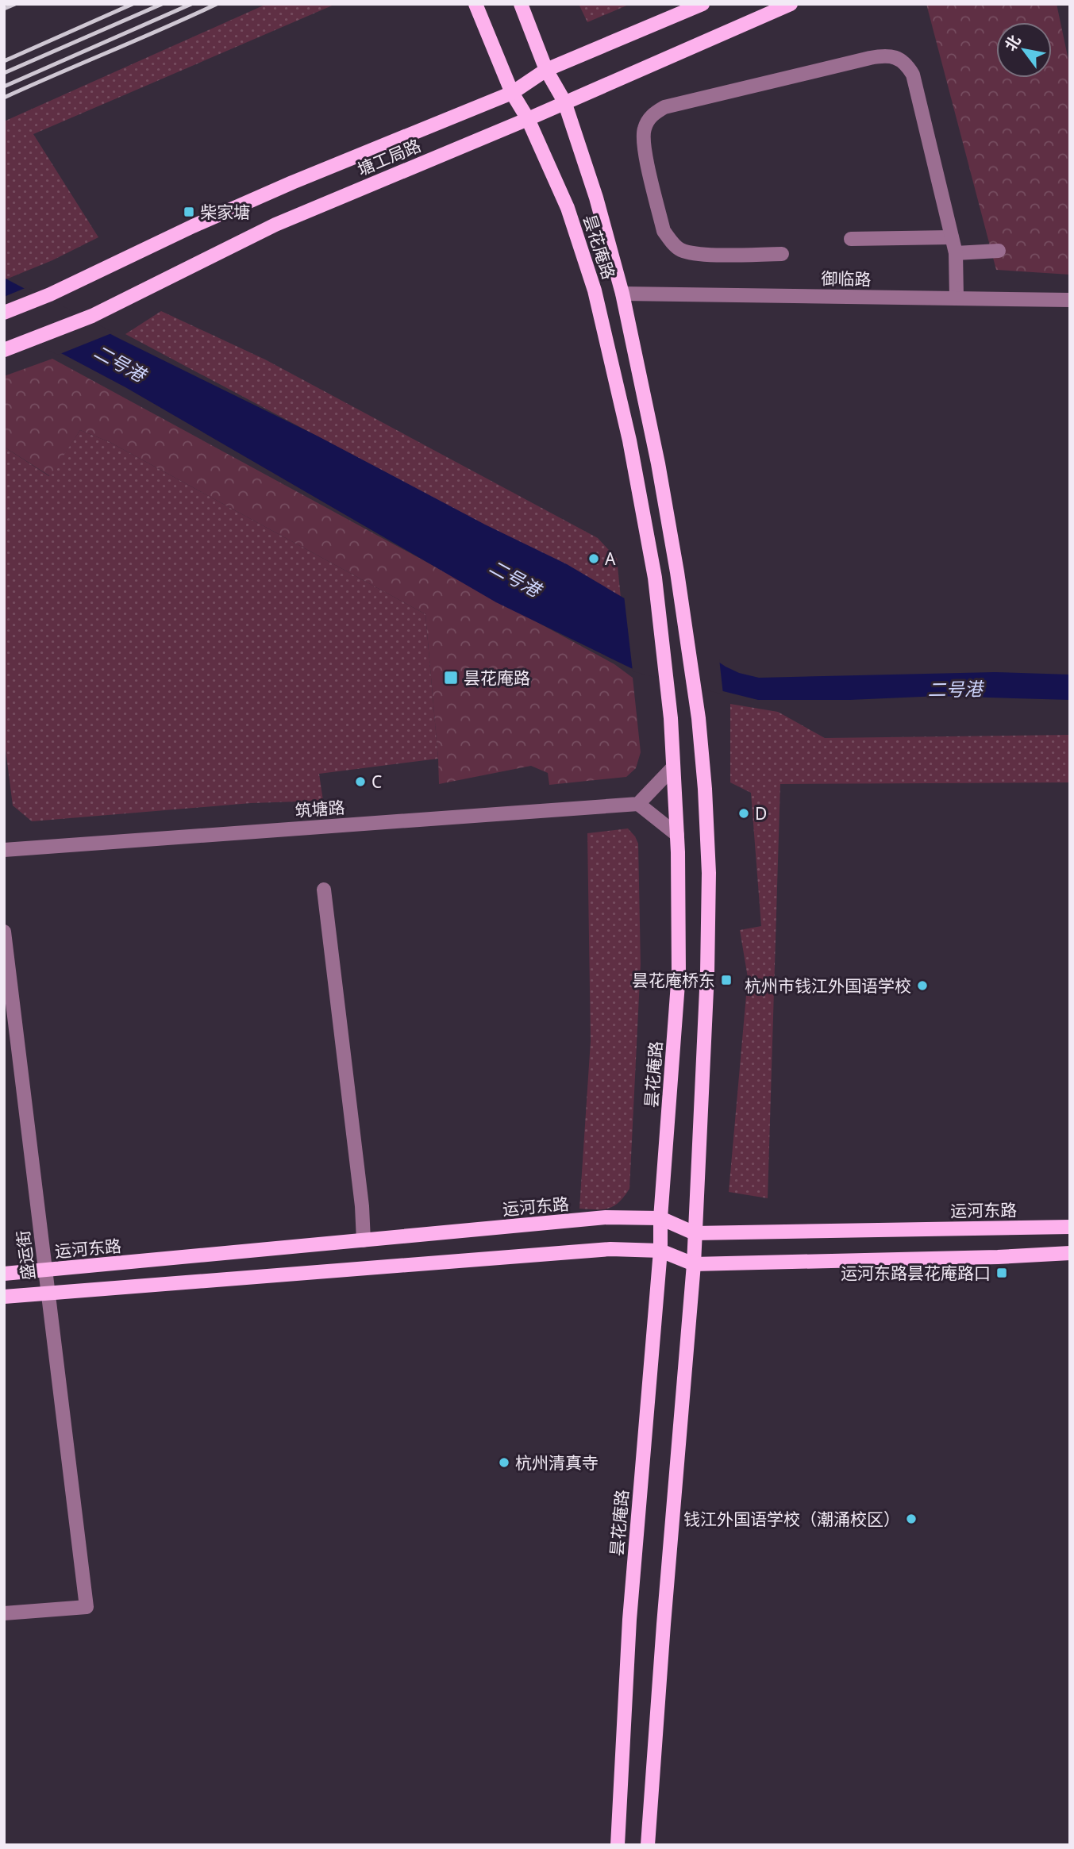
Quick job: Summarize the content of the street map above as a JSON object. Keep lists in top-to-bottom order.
{
  "streets": {
    "main road": ["塘工局路", "昙花庵路", "运河东路"],
    "street": ["御临路", "筑塘路", "盛运街"]
  },
  "crossings": [
    ["塘工局路", "昙花庵路"],
    ["昙花庵路", "御临路"],
    ["昙花庵路", "运河东路"],
    ["运河东路", "盛运街"]
  ],
  "water": ["二号港"],
  "places": {
    "transit": [
      "柴家塘",
      "昙花庵路",
      "昙花庵桥东",
      "运河东路昙花庵路口"
    ],
    "other": [
      "A",
      "C",
      "D",
      "杭州市钱江外国语学校",
      "杭州清真寺",
      "钱江外国语学校（潮涌校区）"
    ]
  },
  "north": "top left"
}
